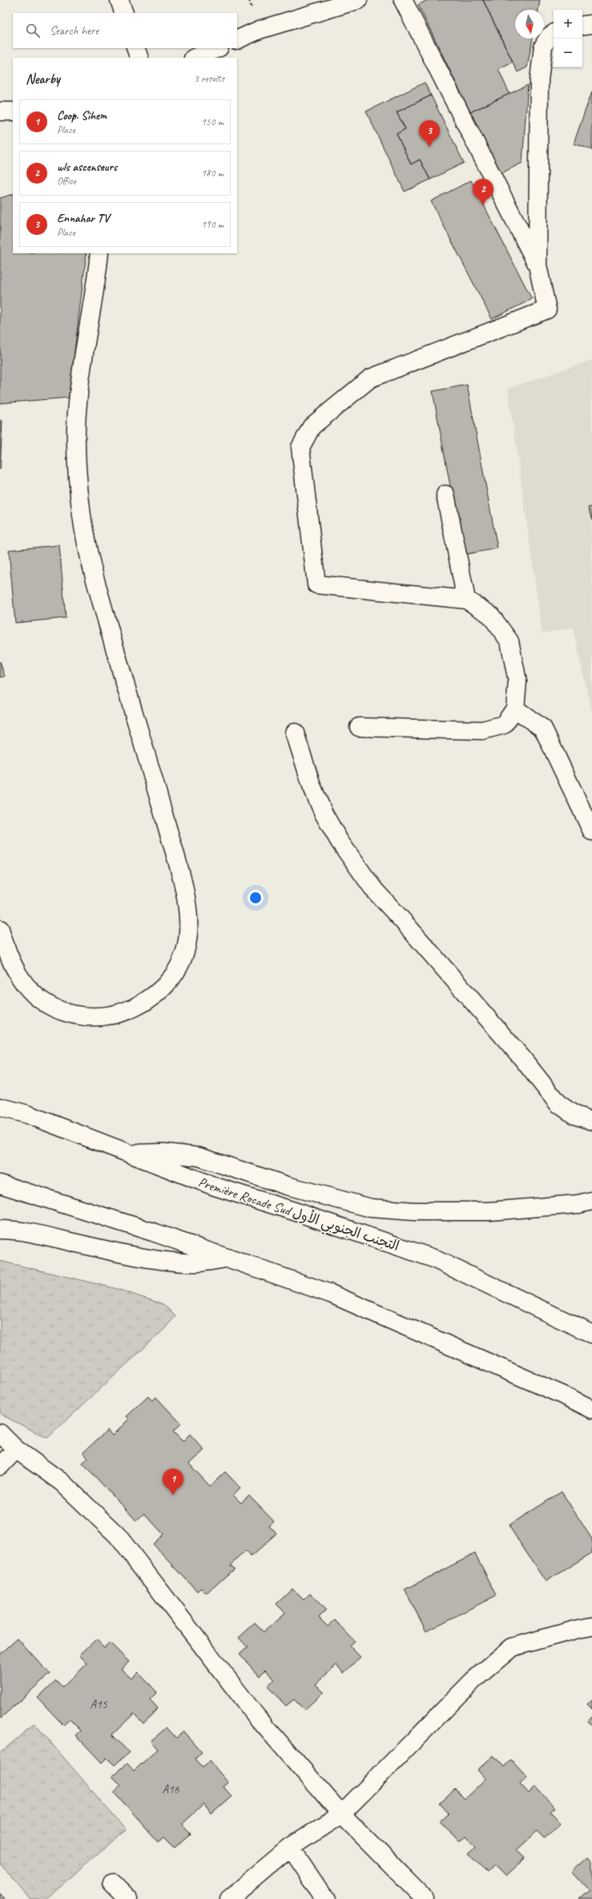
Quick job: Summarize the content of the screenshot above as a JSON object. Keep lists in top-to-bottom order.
{
  "streets": {
    "main road": ["Première Rocade Sud التجنب الجنوبي الأول"]
  },
  "house_numbers": ["A15", "A16"],
  "north": "bottom",
  "page": {
    "map_buttons": ["+", "−"],
    "search": "Search here",
    "heading": ["Nearby", "3 results"],
    "list": [
      {
        "mark": "1",
        "name": "Coop. Sihem",
        "note": "Place",
        "value": "150 m"
      },
      {
        "mark": "2",
        "name": "wls ascenseurs",
        "note": "Office",
        "value": "180 m"
      },
      {
        "mark": "3",
        "name": "Ennahar TV",
        "note": "Place",
        "value": "190 m"
      }
    ],
    "pins": ["3", "2", "1"]
  }
}
